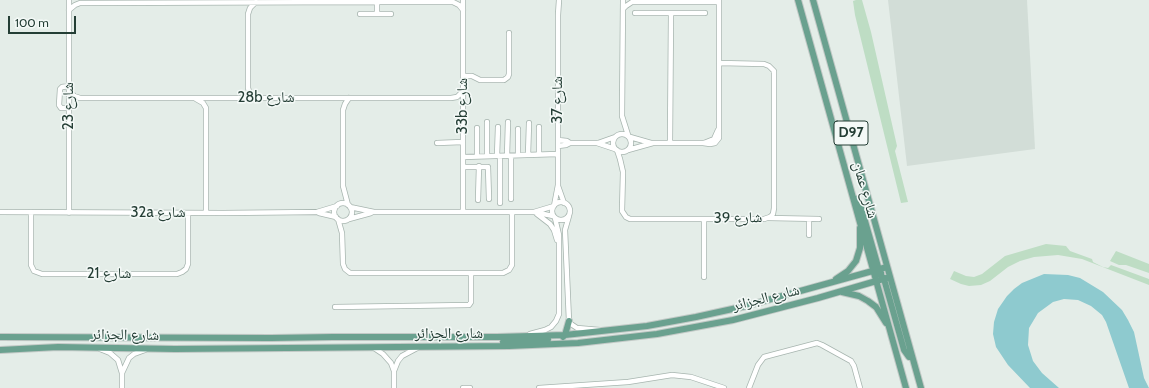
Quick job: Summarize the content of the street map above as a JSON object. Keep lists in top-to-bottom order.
{
  "streets": {
    "main road": ["D97", "شارع عمان", "شارع الجزائر"],
    "street": [
      "28b شارع",
      "شارع 37",
      "شارع 23",
      "33b شارع",
      "32a شارع",
      "شارع 39",
      "شارع 21"
    ]
  },
  "crossings": [
    ["28b شارع", "شارع 23"],
    ["28b شارع", "33b شارع"],
    ["شارع 23", "32a شارع"],
    ["شارع عمان", "شارع الجزائر"],
    ["32a شارع", "شارع 21"]
  ],
  "scale_bar": "100 m"
}
